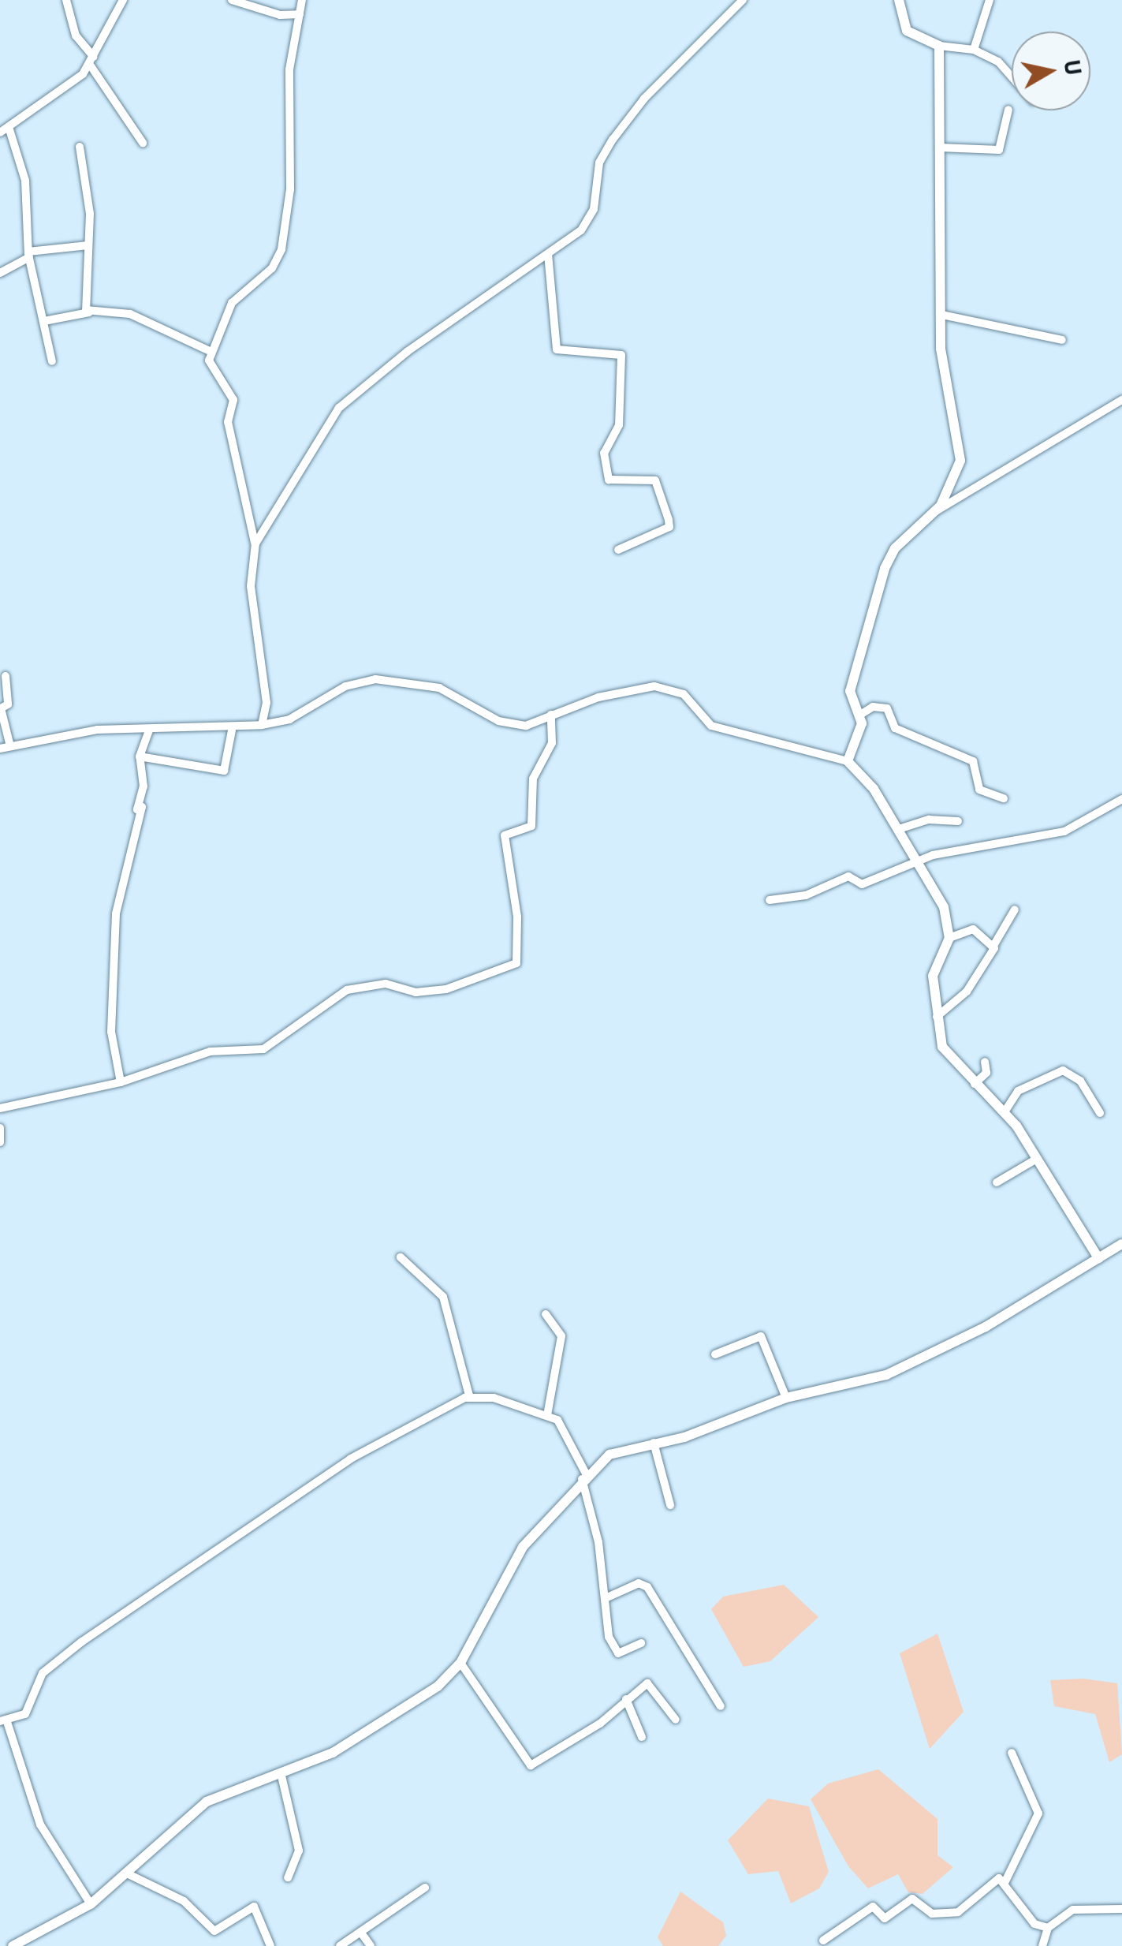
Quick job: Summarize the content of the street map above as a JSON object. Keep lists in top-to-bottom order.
{
  "north": "right"
}
